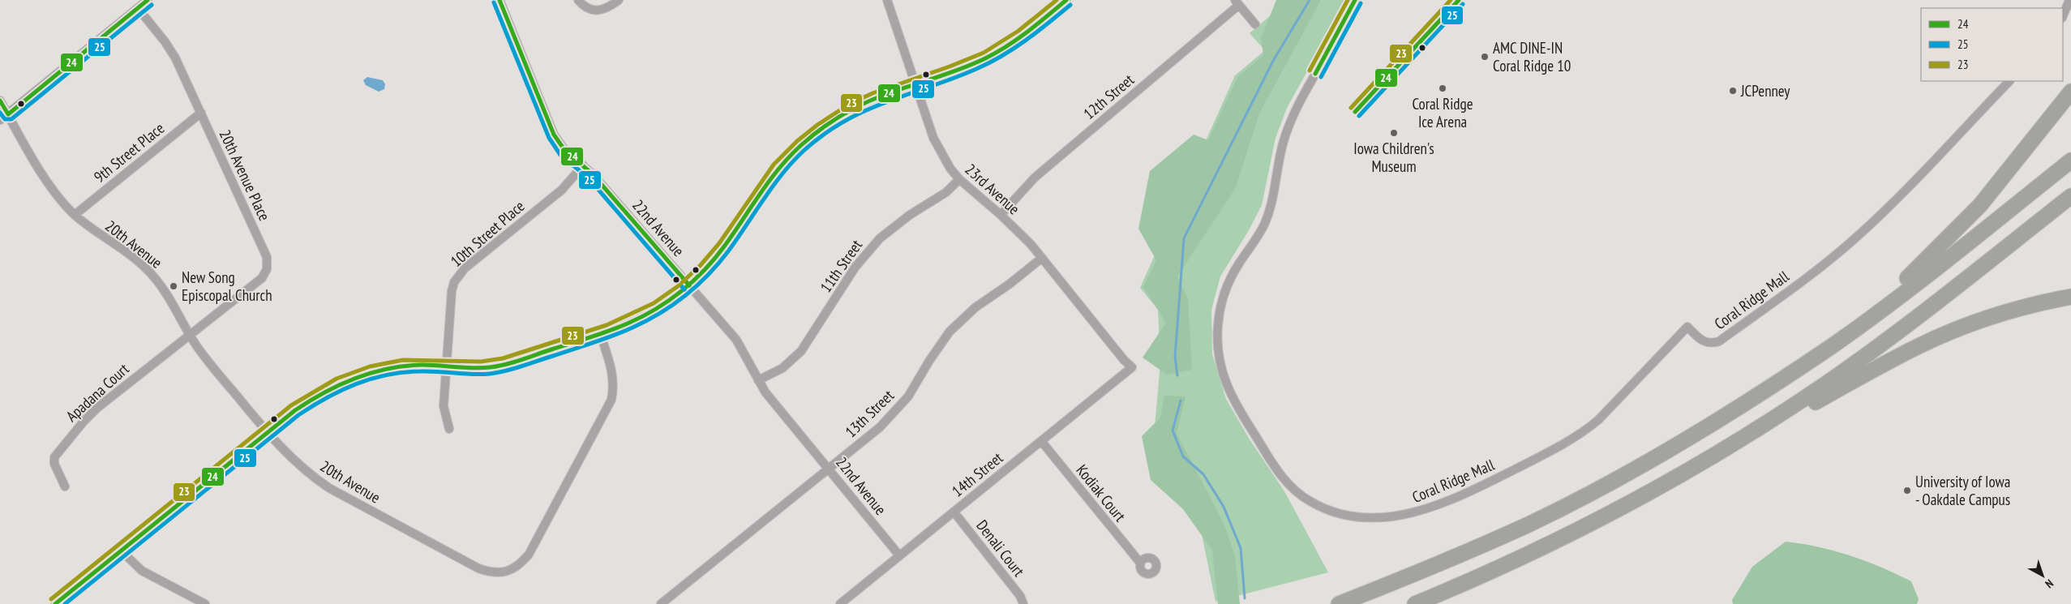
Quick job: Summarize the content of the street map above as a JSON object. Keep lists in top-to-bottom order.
{
  "streets": {
    "street": [
      "12th Street",
      "9th Street Place",
      "20th Avenue Place",
      "23rd Avenue",
      "22nd Avenue",
      "10th Street Place",
      "20th Avenue",
      "11th Street",
      "Coral Ridge Mall",
      "Apadana Court",
      "13th Street",
      "14th Street",
      "Kodiak Court",
      "Denali Court"
    ]
  },
  "crossings": [
    ["12th Street", "23rd Avenue"],
    ["9th Street Place", "20th Avenue Place"],
    ["9th Street Place", "20th Avenue"],
    ["20th Avenue Place", "20th Avenue"],
    ["20th Avenue Place", "Apadana Court"],
    ["23rd Avenue", "11th Street"],
    ["23rd Avenue", "13th Street"],
    ["23rd Avenue", "14th Street"],
    ["22nd Avenue", "10th Street Place"],
    ["22nd Avenue", "11th Street"],
    ["22nd Avenue", "13th Street"],
    ["22nd Avenue", "14th Street"],
    ["20th Avenue", "Apadana Court"],
    ["14th Street", "Kodiak Court"],
    ["14th Street", "Denali Court"]
  ],
  "places": [
    "AMC DINE-IN Coral Ridge 10",
    "Coral Ridge Ice Arena",
    "JCPenney",
    "Iowa Children's Museum",
    "New Song Episcopal Church",
    "University of Iowa - Oakdale Campus"
  ],
  "lines": ["transit line 24", "transit line 23", "transit line 25"],
  "legend": ["24", "25", "23"],
  "north": "bottom right"
}
